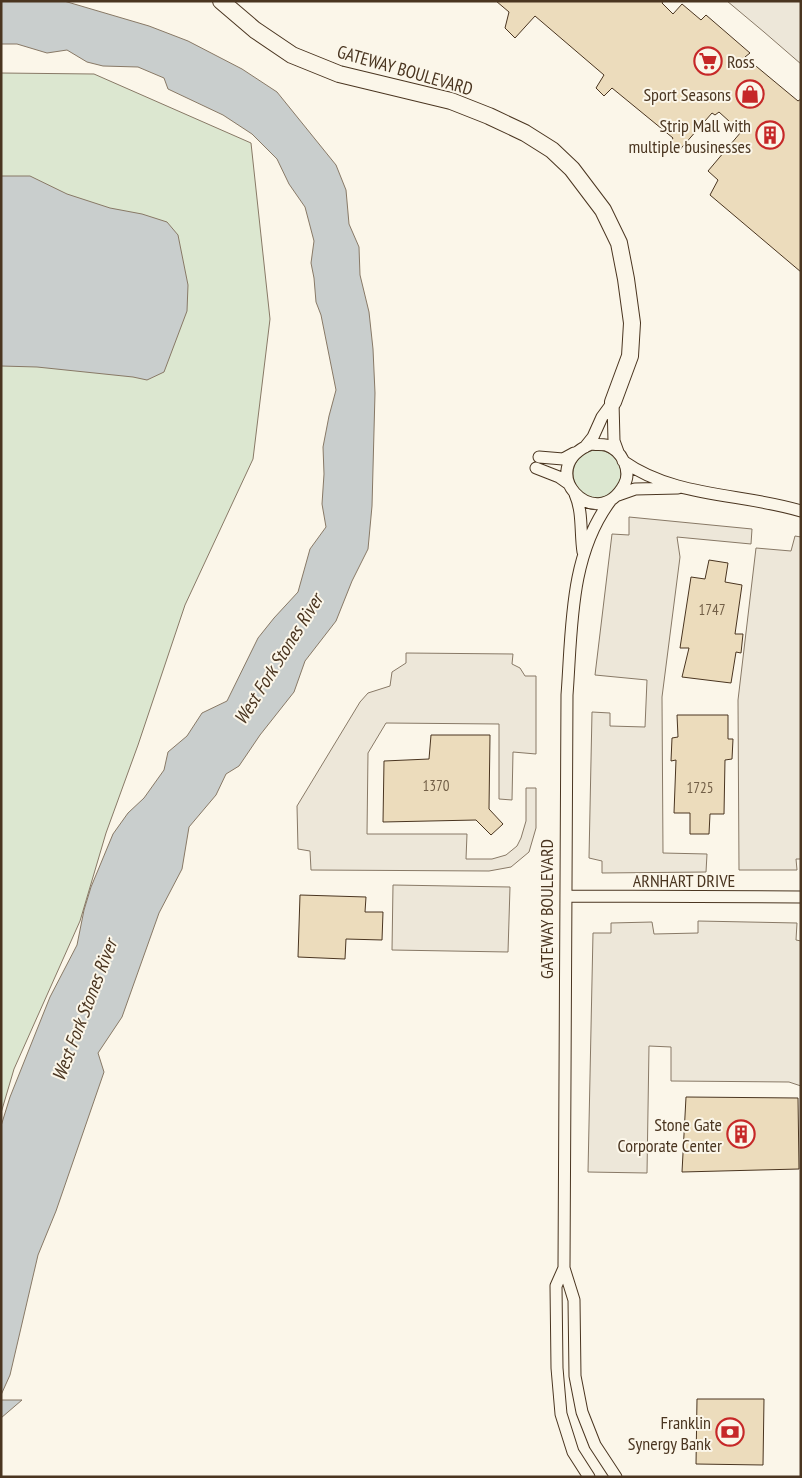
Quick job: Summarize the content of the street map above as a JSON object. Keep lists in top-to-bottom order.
{
  "streets": {
    "street": ["GATEWAY BOULEVARD", "ARNHART DRIVE"]
  },
  "crossings": [
    ["GATEWAY BOULEVARD", "ARNHART DRIVE"]
  ],
  "water": ["West Fork Stones River"],
  "places": {
    "supermarket": ["Ross"],
    "shop": ["Sport Seasons"],
    "building": ["Strip Mall with multiple businesses", "Stone Gate Corporate Center"],
    "bank": ["Franklin Synergy Bank"]
  },
  "house_numbers": ["1747", "1370", "1725"]
}
